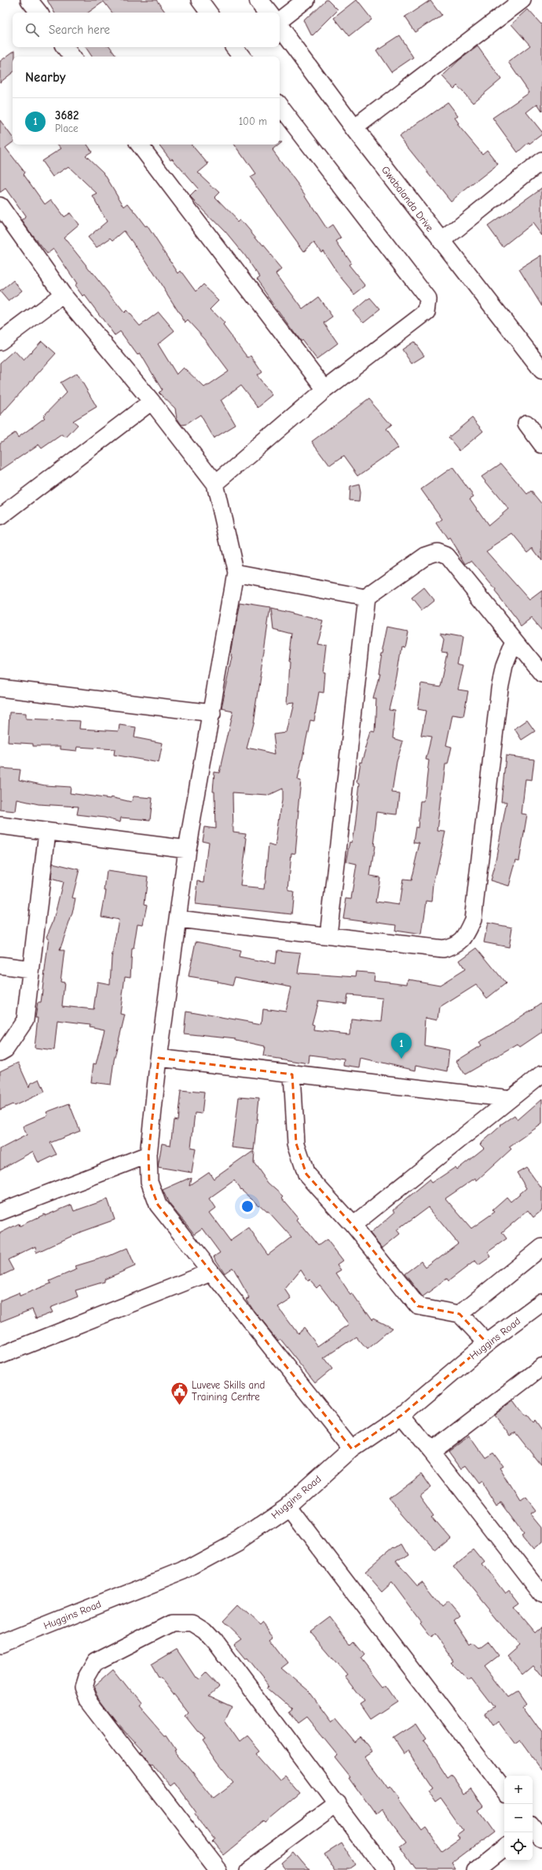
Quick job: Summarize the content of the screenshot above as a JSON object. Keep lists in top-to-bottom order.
{
  "streets": {
    "street": ["Gwabalanda Drive", "Huggins Road"]
  },
  "places": {
    "public building": ["Luveve Skills and Training Centre"]
  },
  "page": {
    "search": "Search here",
    "heading": "Nearby",
    "list": [
      {
        "mark": "1",
        "name": "3682",
        "note": "Place",
        "value": "100 m"
      }
    ],
    "pins": "1",
    "map_buttons": ["+", "−"]
  }
}
